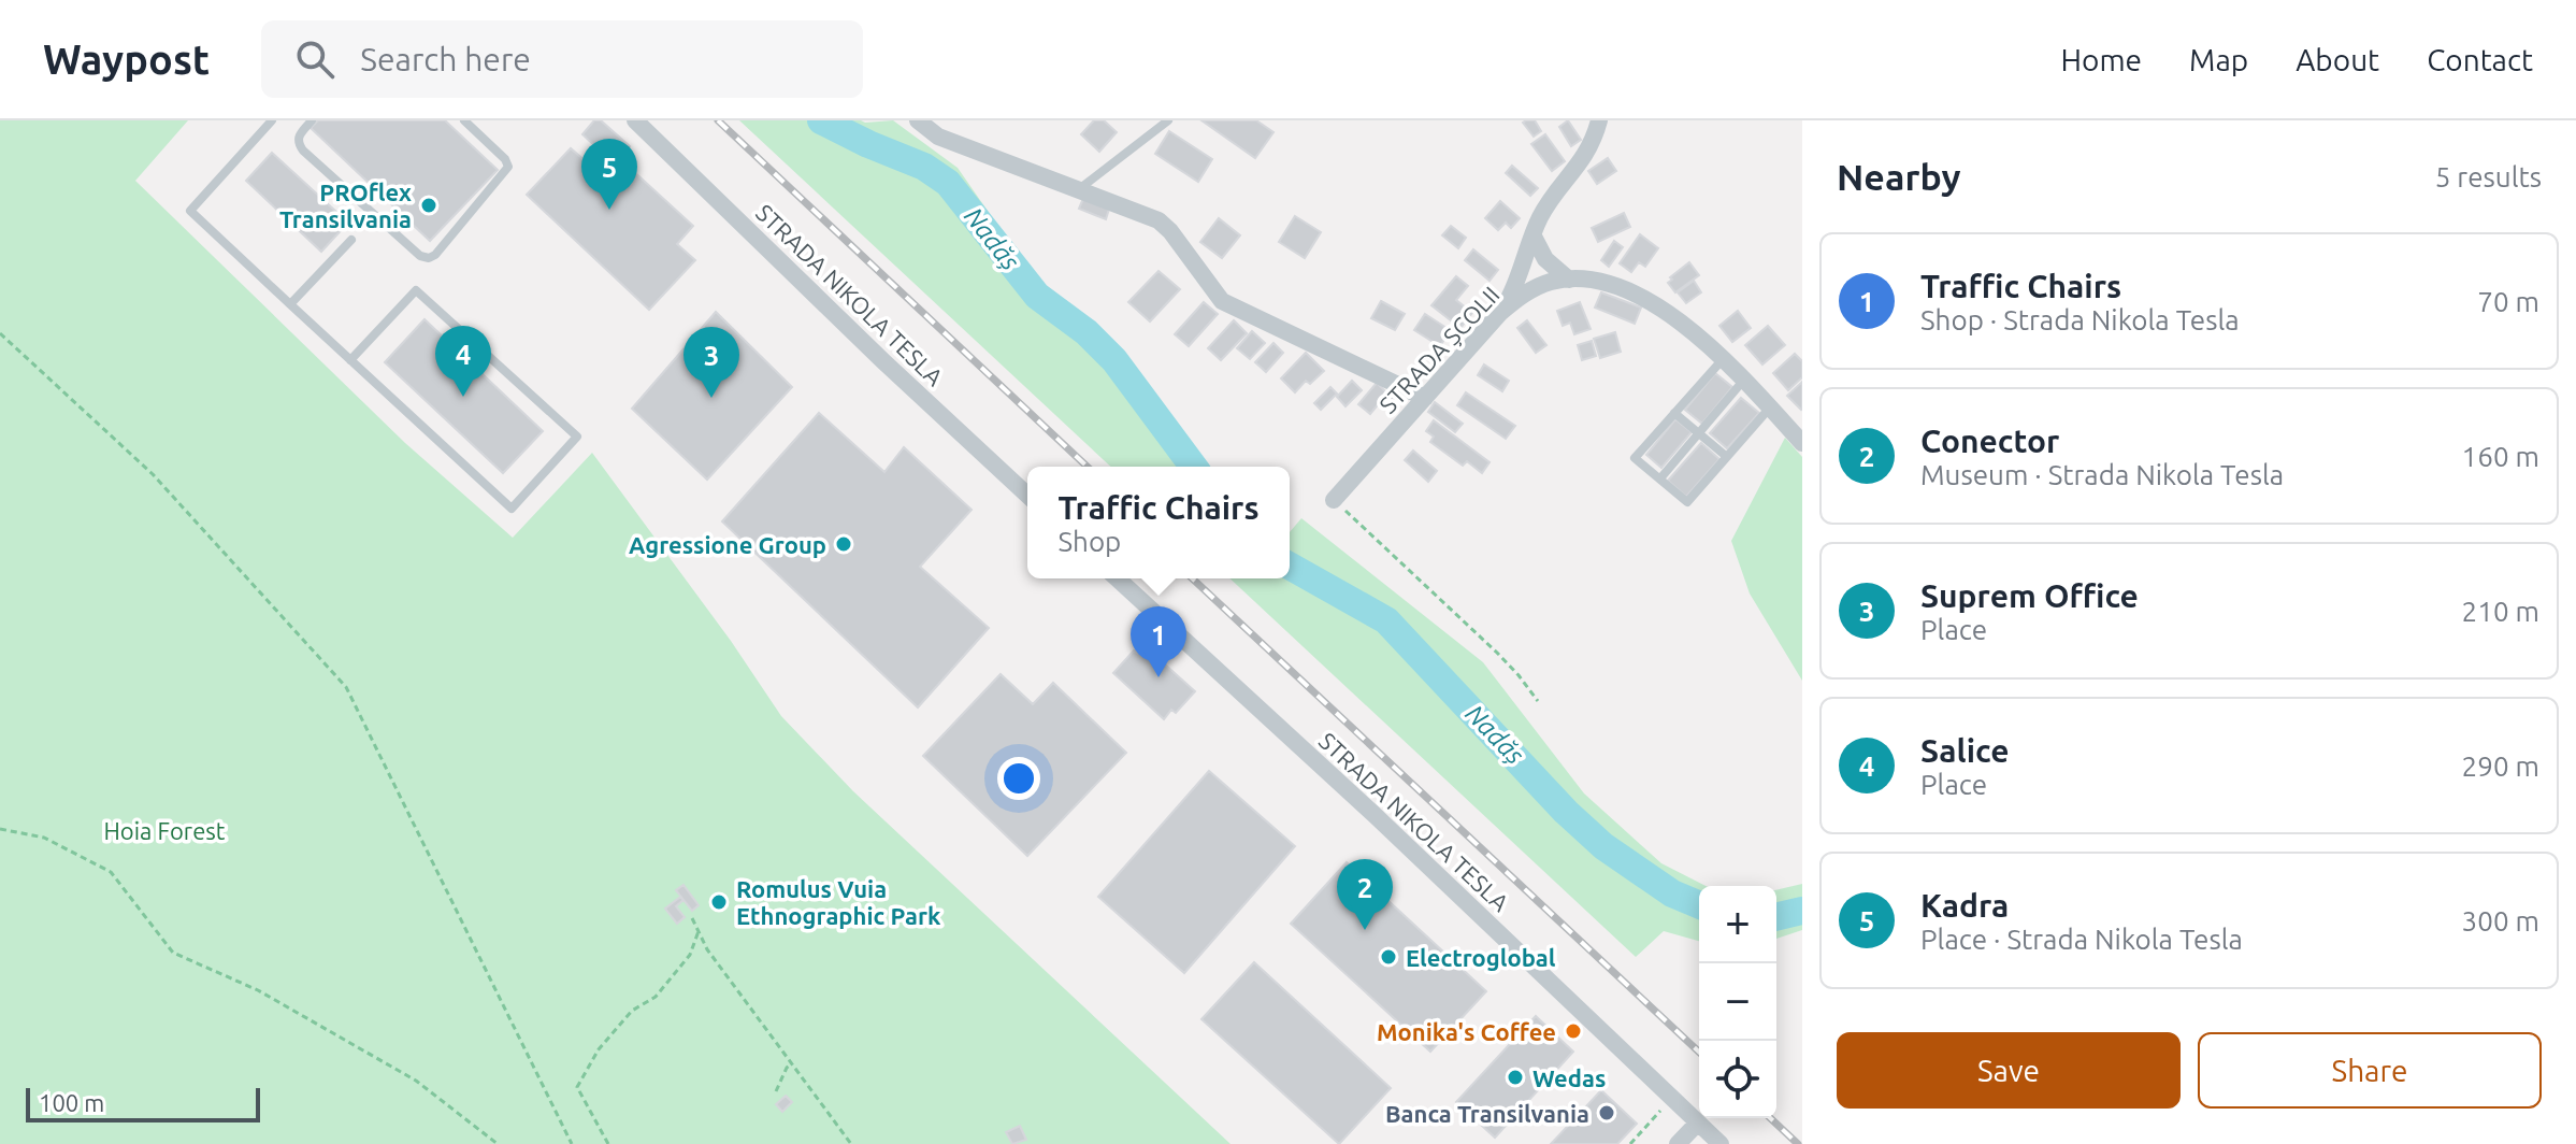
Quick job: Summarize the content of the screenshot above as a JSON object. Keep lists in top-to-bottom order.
{
  "streets": {
    "street": ["STRADA NIKOLA TESLA", "STRADA ȘCOLII"]
  },
  "water": ["Nadăș"],
  "parks": ["Hoia Forest"],
  "places": [
    "PROflex Transilvania",
    "Agressione Group",
    "Romulus Vuia Ethnographic Park",
    "Electroglobal",
    "Monika's Coffee",
    "Wedas",
    "Banca Transilvania"
  ],
  "scale_bar": "100 m",
  "page": {
    "header": "Waypost",
    "search": "Search here",
    "nav": [
      "Home",
      "Map",
      "About",
      "Contact"
    ],
    "heading": ["Nearby", "5 results"],
    "pins": [
      "5",
      "4",
      "3",
      "1",
      "2"
    ],
    "list": [
      {
        "mark": "1",
        "name": "Traffic Chairs",
        "note": "Shop · Strada Nikola Tesla",
        "value": "70 m"
      },
      {
        "mark": "2",
        "name": "Conector",
        "note": "Museum · Strada Nikola Tesla",
        "value": "160 m"
      },
      {
        "mark": "3",
        "name": "Suprem Office",
        "note": "Place",
        "value": "210 m"
      },
      {
        "mark": "4",
        "name": "Salice",
        "note": "Place",
        "value": "290 m"
      },
      {
        "mark": "5",
        "name": "Kadra",
        "note": "Place · Strada Nikola Tesla",
        "value": "300 m"
      }
    ],
    "popup": ["Traffic Chairs", "Shop"],
    "map_buttons": ["+", "−"],
    "buttons": ["Save", "Share"],
    "scale": "100 m"
  }
}
